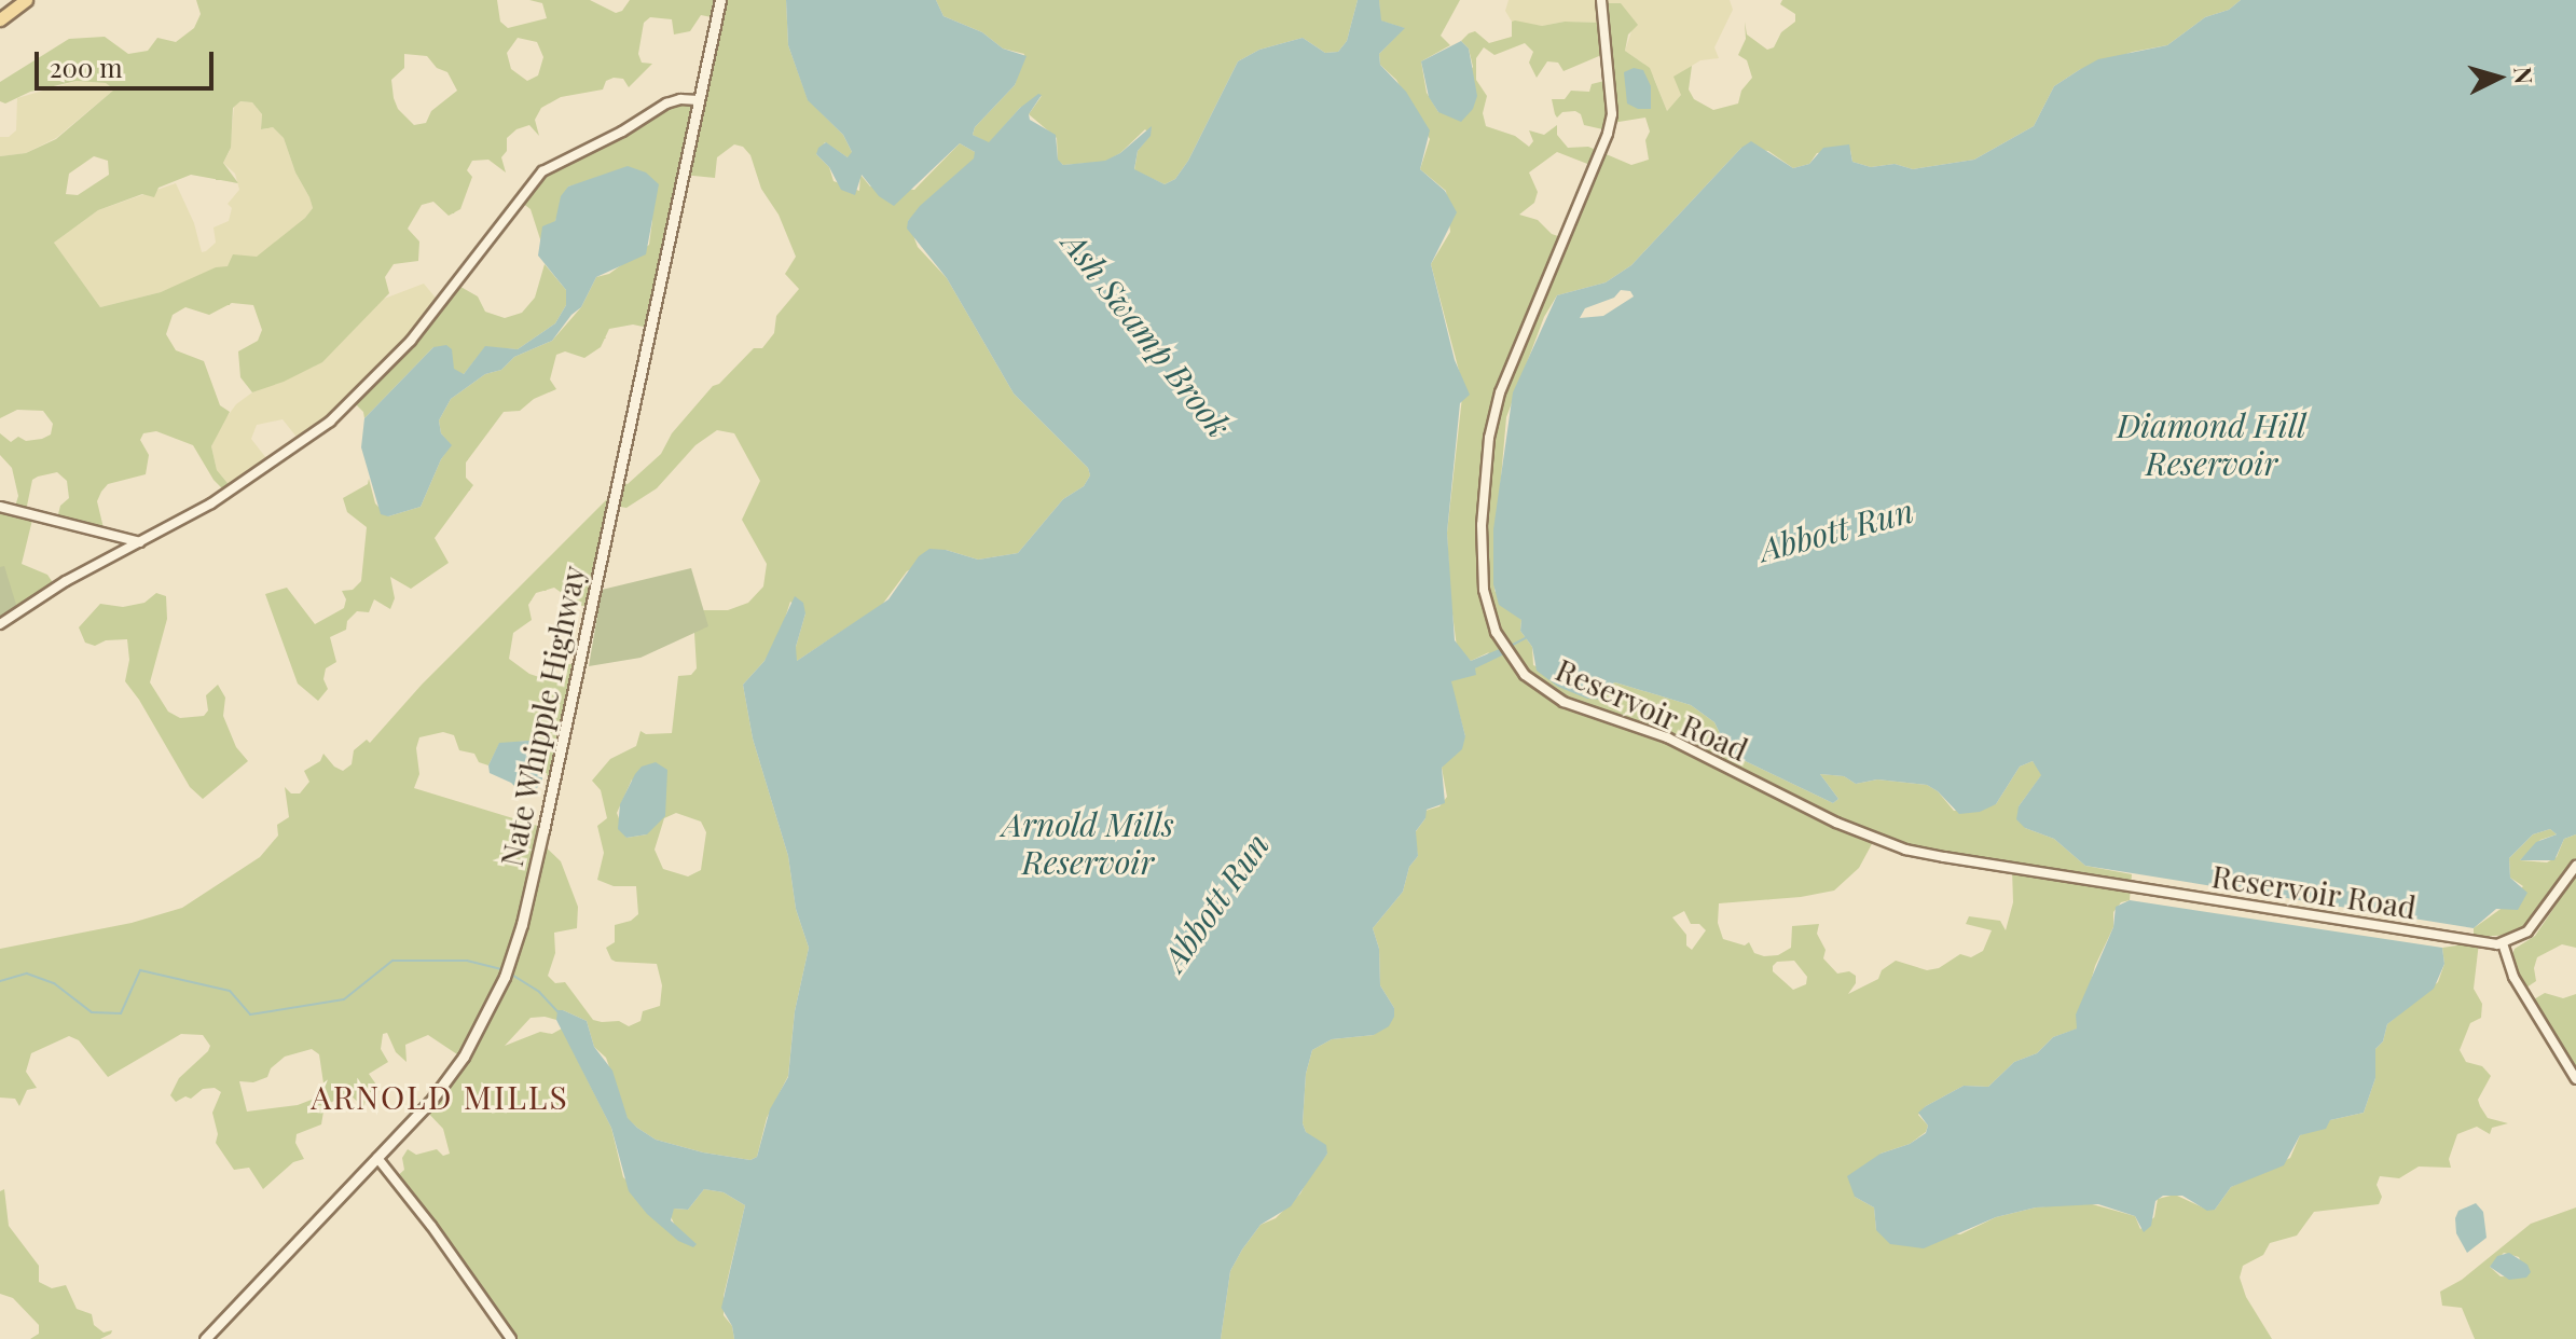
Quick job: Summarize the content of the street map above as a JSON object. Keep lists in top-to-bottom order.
{
  "streets": {
    "main road": ["Nate Whipple Highway"],
    "street": ["Reservoir Road"]
  },
  "districts": ["ARNOLD MILLS"],
  "water": [
    "Ash Swamp Brook",
    "Diamond Hill Reservoir",
    "Abbott Run",
    "Arnold Mills Reservoir"
  ],
  "scale_bar": "200 m",
  "north": "right"
}
